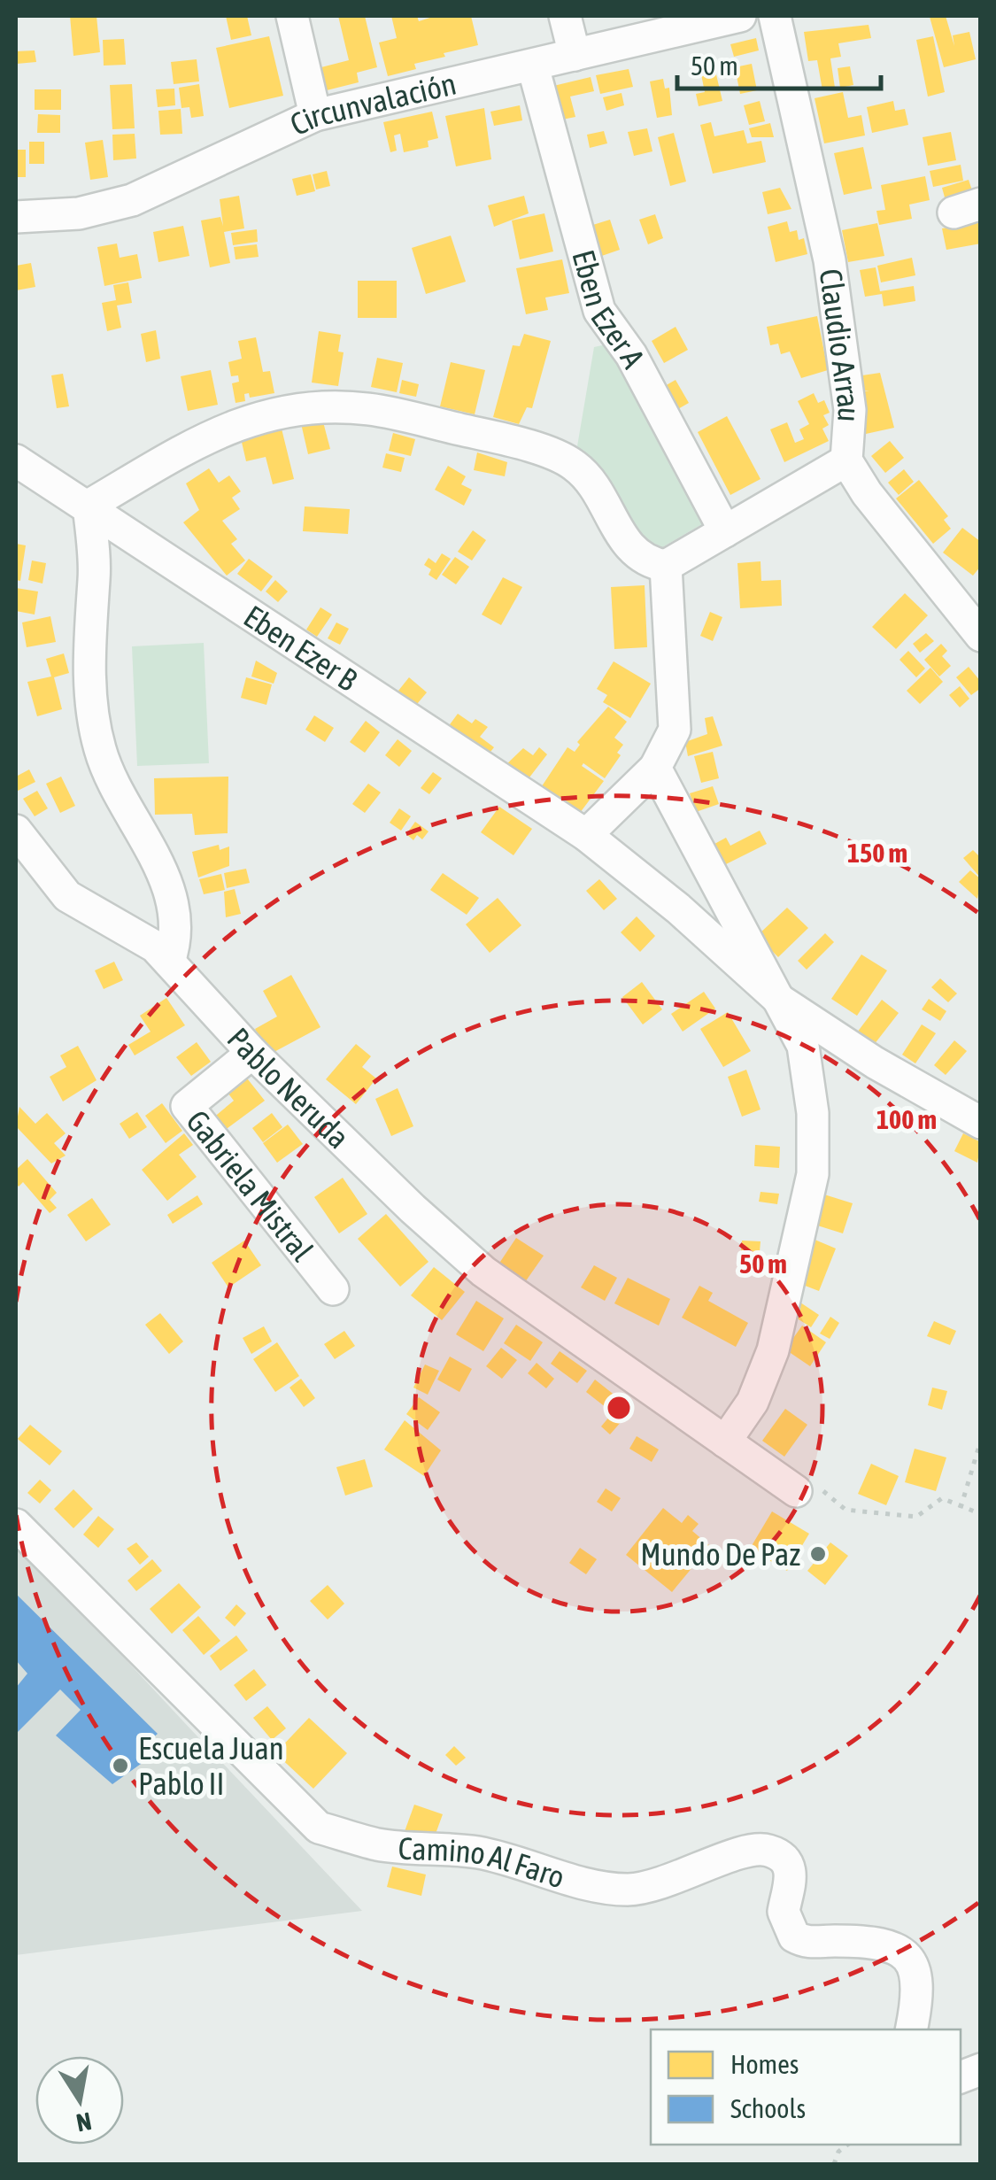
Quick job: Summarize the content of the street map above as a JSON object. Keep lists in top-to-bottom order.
{
  "streets": {
    "street": [
      "Circunvalación",
      "Eben Ezer A",
      "Claudio Arrau",
      "Eben Ezer B",
      "Pablo Neruda",
      "Gabriela Mistral",
      "Camino Al Faro"
    ]
  },
  "crossings": [
    ["Circunvalación", "Eben Ezer A"],
    ["Eben Ezer B", "Pablo Neruda"],
    ["Pablo Neruda", "Gabriela Mistral"]
  ],
  "places": ["Mundo De Paz", "Escuela Juan Pablo II"],
  "legend": ["Homes", "Schools"],
  "scale_bar": "50 m",
  "north": "bottom",
  "rings": ["150 m", "100 m", "50 m"]
}
